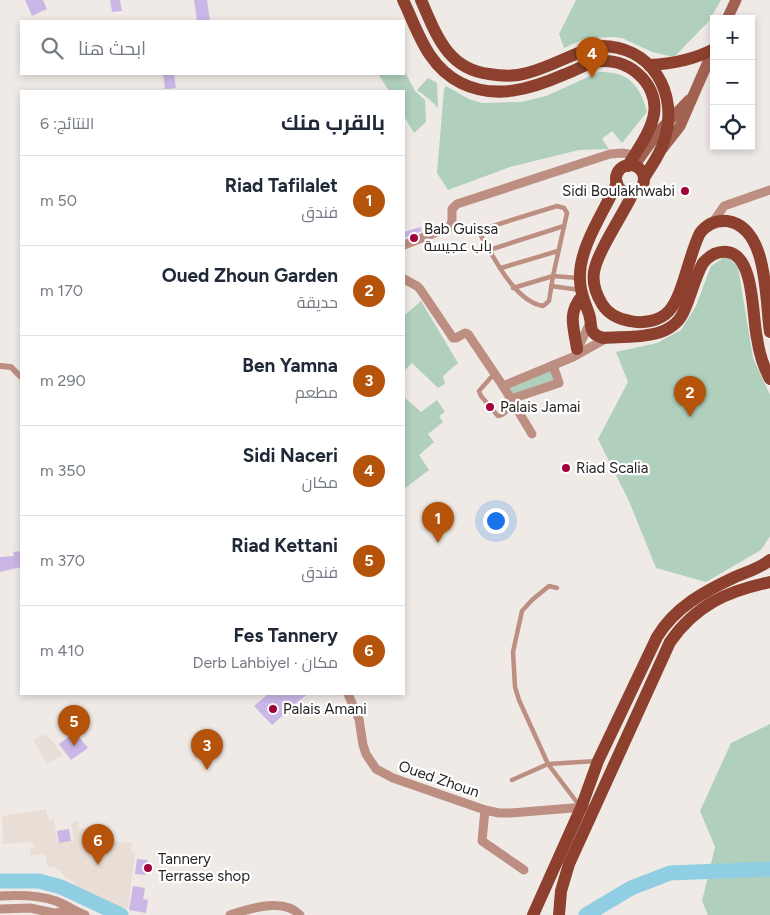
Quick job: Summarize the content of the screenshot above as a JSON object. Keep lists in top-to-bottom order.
{
  "streets": {
    "street": ["Oued Zhoun"]
  },
  "places": [
    "Sidi Boulakhwabi",
    "Bab Guissa باب عجيسة",
    "Palais Jamai",
    "Riad Scalia",
    "Palais Amani",
    "Tannery Terrasse shop"
  ],
  "page": {
    "map_buttons": ["+", "−"],
    "search": "ابحث هنا",
    "pins": [
      "4",
      "2",
      "1",
      "5",
      "3",
      "6"
    ],
    "heading": ["بالقرب منك", "النتائج: 6"],
    "list": [
      {
        "mark": "1",
        "name": "Riad Tafilalet",
        "note": "فندق",
        "value": "50 m"
      },
      {
        "mark": "2",
        "name": "Oued Zhoun Garden",
        "note": "حديقة",
        "value": "170 m"
      },
      {
        "mark": "3",
        "name": "Ben Yamna",
        "note": "مطعم",
        "value": "290 m"
      },
      {
        "mark": "4",
        "name": "Sidi Naceri",
        "note": "مكان",
        "value": "350 m"
      },
      {
        "mark": "5",
        "name": "Riad Kettani",
        "note": "فندق",
        "value": "370 m"
      },
      {
        "mark": "6",
        "name": "Fes Tannery",
        "note": "مكان · Derb Lahbiyel",
        "value": "410 m"
      }
    ]
  }
}
